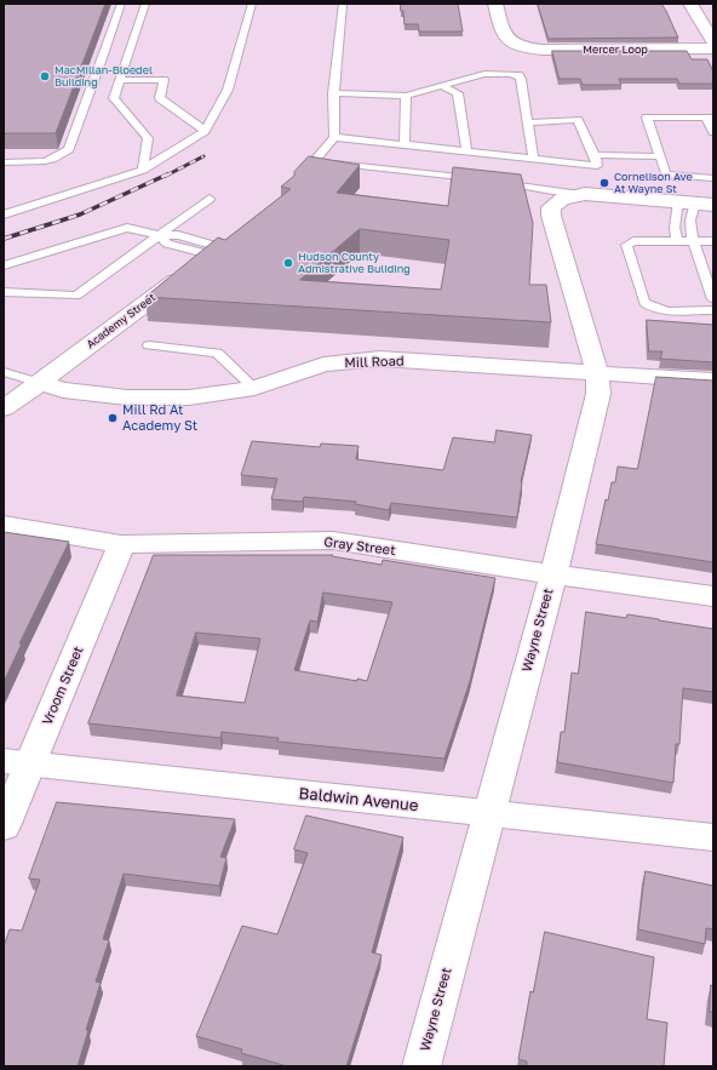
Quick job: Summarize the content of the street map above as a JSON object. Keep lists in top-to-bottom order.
{
  "streets": {
    "street": [
      "Mercer Loop",
      "Academy Street",
      "Mill Road",
      "Gray Street",
      "Wayne Street",
      "Vroom Street",
      "Baldwin Avenue"
    ]
  },
  "crossings": [
    ["Academy Street", "Mill Road"],
    ["Mill Road", "Wayne Street"],
    ["Gray Street", "Wayne Street"],
    ["Gray Street", "Vroom Street"],
    ["Wayne Street", "Baldwin Avenue"],
    ["Vroom Street", "Baldwin Avenue"]
  ],
  "places": [
    "MacMillan-Bloedel Building",
    "Cornelison Ave At Wayne St",
    "Hudson County Admistrative Buliding",
    "Mill Rd At Academy St"
  ]
}
